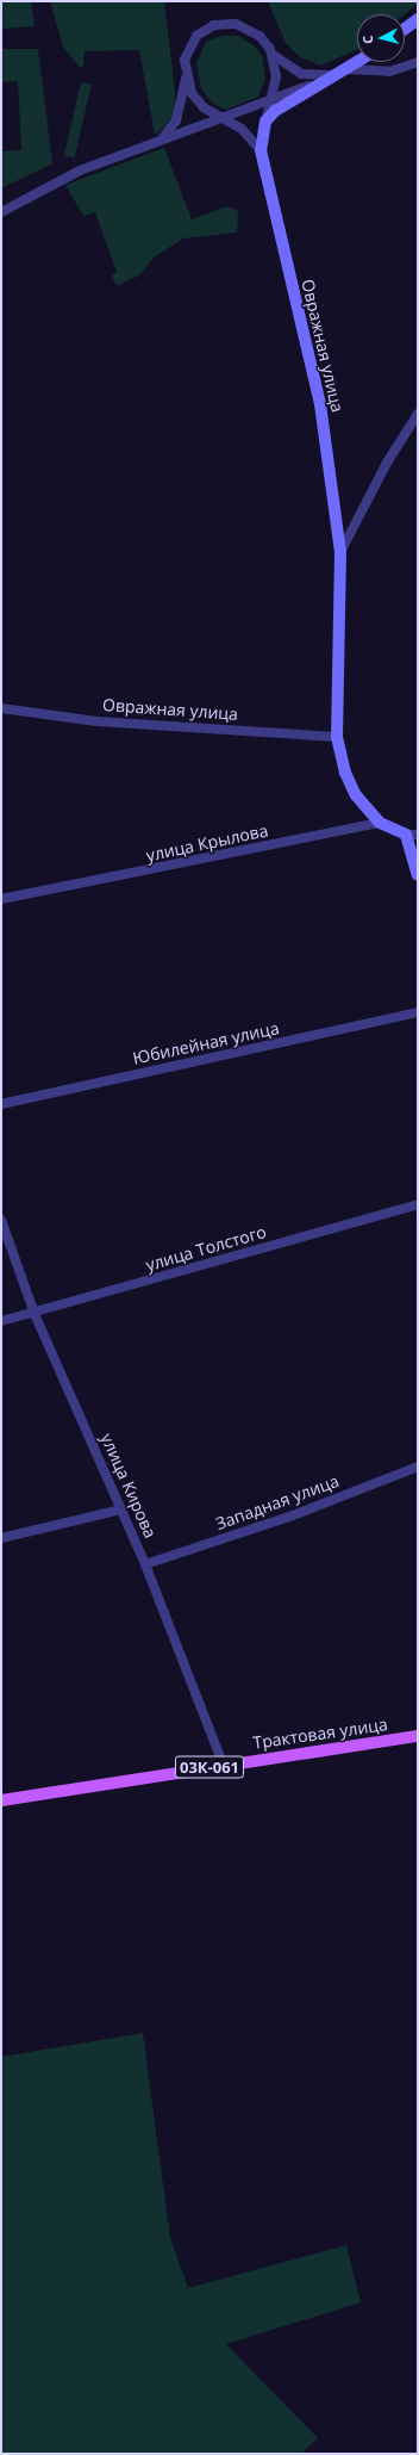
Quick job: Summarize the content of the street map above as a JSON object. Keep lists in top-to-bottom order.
{
  "streets": {
    "main road": ["Трактовая улица", "03К-061"],
    "street": [
      "Овражная улица",
      "улица Крылова",
      "Юбилейная улица",
      "улица Толстого",
      "улица Кирова",
      "Западная улица"
    ]
  },
  "crossings": [
    ["Овражная улица", "улица Крылова"],
    ["улица Толстого", "улица Кирова"],
    ["улица Кирова", "Западная улица"],
    ["улица Кирова", "Трактовая улица"]
  ],
  "north": "left"
}
